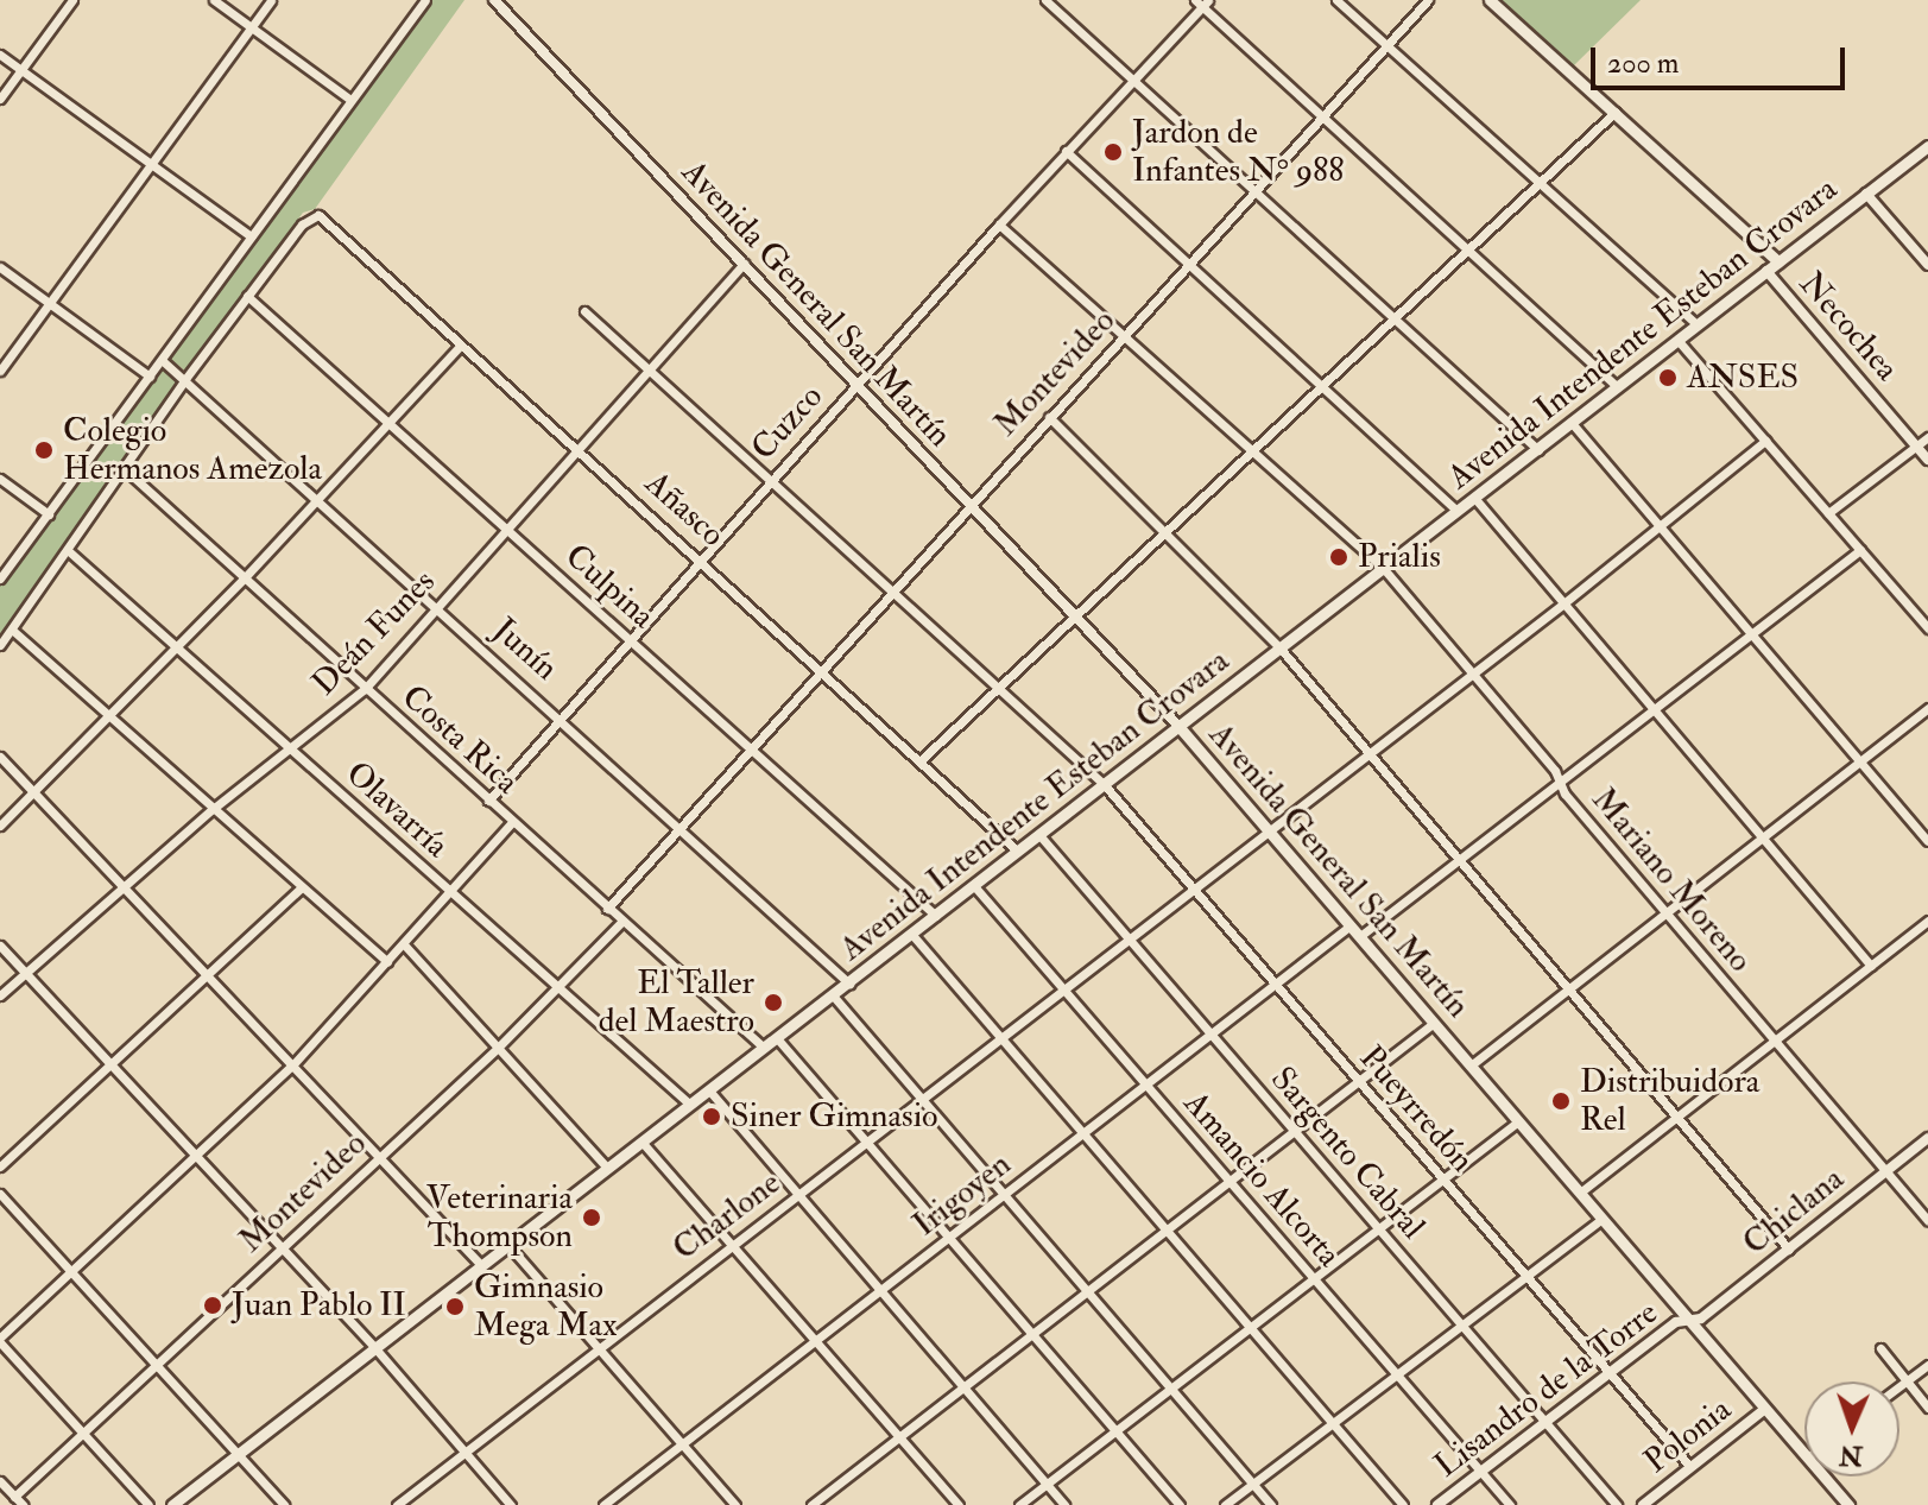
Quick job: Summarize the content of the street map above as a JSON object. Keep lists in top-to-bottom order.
{
  "streets": {
    "main road": ["Avenida General San Martín", "Avenida Intendente Esteban Crovara"],
    "street": [
      "Necochea",
      "Montevideo",
      "Cuzco",
      "Añasco",
      "Culpina",
      "Deán Funes",
      "Junín",
      "Costa Rica",
      "Olavarría",
      "Mariano Moreno",
      "Pueyrredón",
      "Sargento Cabral",
      "Amancio Alcorta",
      "Irigoyen",
      "Chiclana",
      "Charlone",
      "Lisandro de la Torre",
      "Polonia"
    ]
  },
  "crossings": [
    ["Avenida General San Martín", "Avenida Intendente Esteban Crovara"],
    ["Avenida General San Martín", "Montevideo"],
    ["Avenida General San Martín", "Cuzco"],
    ["Avenida General San Martín", "Deán Funes"],
    ["Avenida General San Martín", "Irigoyen"],
    ["Avenida General San Martín", "Chiclana"],
    ["Avenida General San Martín", "Charlone"],
    ["Avenida General San Martín", "Lisandro de la Torre"],
    ["Avenida General San Martín", "Polonia"],
    ["Necochea", "Avenida Intendente Esteban Crovara"],
    ["Avenida Intendente Esteban Crovara", "Añasco"],
    ["Avenida Intendente Esteban Crovara", "Culpina"],
    ["Avenida Intendente Esteban Crovara", "Junín"],
    ["Avenida Intendente Esteban Crovara", "Costa Rica"],
    ["Avenida Intendente Esteban Crovara", "Olavarría"],
    ["Avenida Intendente Esteban Crovara", "Mariano Moreno"],
    ["Avenida Intendente Esteban Crovara", "Pueyrredón"],
    ["Avenida Intendente Esteban Crovara", "Sargento Cabral"],
    ["Avenida Intendente Esteban Crovara", "Amancio Alcorta"],
    ["Montevideo", "Añasco"],
    ["Montevideo", "Culpina"],
    ["Montevideo", "Junín"],
    ["Montevideo", "Costa Rica"],
    ["Montevideo", "Olavarría"],
    ["Montevideo", "Mariano Moreno"],
    ["Montevideo", "Pueyrredón"],
    ["Cuzco", "Añasco"],
    ["Cuzco", "Culpina"],
    ["Cuzco", "Junín"],
    ["Cuzco", "Costa Rica"],
    ["Cuzco", "Mariano Moreno"],
    ["Cuzco", "Pueyrredón"],
    ["Añasco", "Culpina"],
    ["Añasco", "Deán Funes"],
    ["Culpina", "Deán Funes"],
    ["Deán Funes", "Junín"],
    ["Deán Funes", "Costa Rica"],
    ["Deán Funes", "Olavarría"],
    ["Deán Funes", "Pueyrredón"],
    ["Mariano Moreno", "Chiclana"],
    ["Mariano Moreno", "Charlone"],
    ["Pueyrredón", "Irigoyen"],
    ["Pueyrredón", "Charlone"],
    ["Pueyrredón", "Lisandro de la Torre"],
    ["Pueyrredón", "Polonia"],
    ["Sargento Cabral", "Irigoyen"],
    ["Sargento Cabral", "Charlone"],
    ["Sargento Cabral", "Lisandro de la Torre"],
    ["Amancio Alcorta", "Irigoyen"],
    ["Amancio Alcorta", "Charlone"],
    ["Amancio Alcorta", "Lisandro de la Torre"],
    ["Chiclana", "Lisandro de la Torre"]
  ],
  "places": [
    "Jardon de Infantes N° 988",
    "ANSES",
    "Colegio Hermanos Amezola",
    "Prialis",
    "El Taller del Maestro",
    "Distribuidora Rel",
    "Siner Gimnasio",
    "Veterinaria Thompson",
    "Juan Pablo II",
    "Gimnasio Mega Max"
  ],
  "scale_bar": "200 m",
  "north": "bottom"
}
